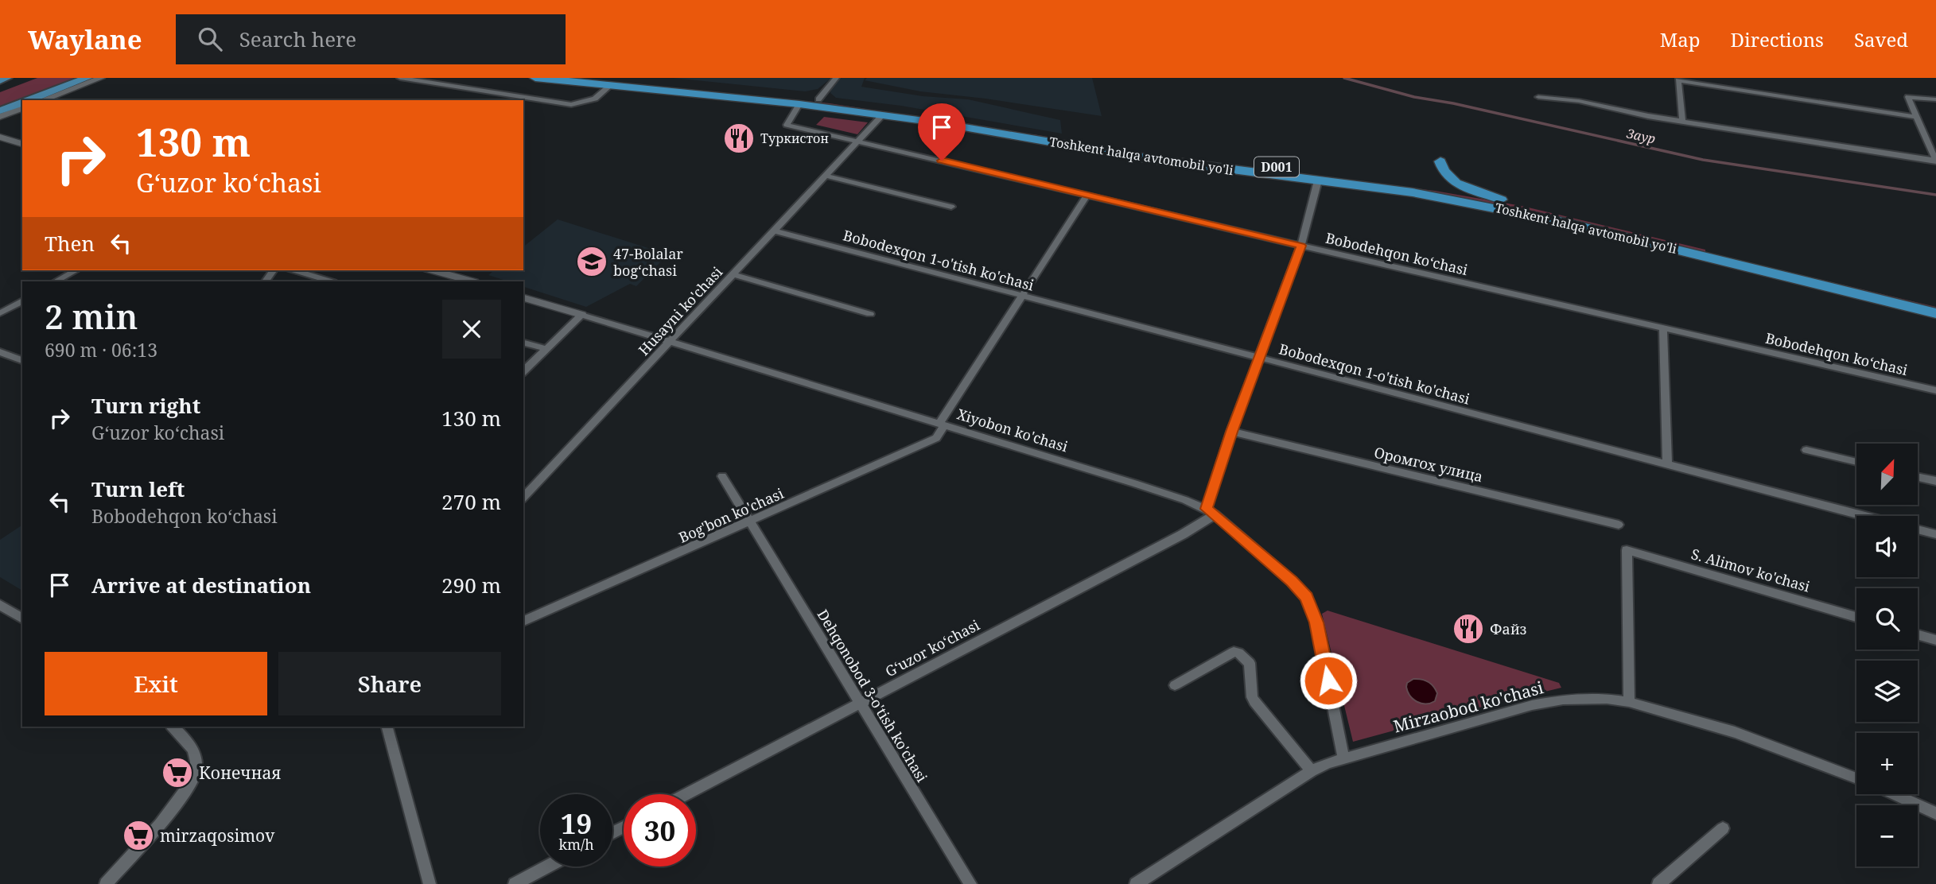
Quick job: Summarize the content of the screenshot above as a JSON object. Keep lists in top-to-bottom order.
{
  "streets": {
    "highway": ["Toshkent halqa avtomobil yo'li", "D001"],
    "street": [
      "Bobodehqon koʻchasi",
      "Bobodexqon 1-o'tish ko'chasi",
      "Husayni ko'chasi",
      "Xiyobon ko'chasi",
      "Оромгох улица",
      "Bog'bon ko'chasi",
      "S. Alimov ko'chasi",
      "Gʻuzor koʻchasi",
      "Dehqonobod 3-o'tish ko'chasi",
      "Mirzaobod ko'chasi"
    ]
  },
  "crossings": [
    ["Toshkent halqa avtomobil yo'li", "Husayni ko'chasi"],
    ["Bobodehqon koʻchasi", "Husayni ko'chasi"],
    ["Bobodehqon koʻchasi", "Bog'bon ko'chasi"],
    ["Bobodexqon 1-o'tish ko'chasi", "Husayni ko'chasi"],
    ["Bobodexqon 1-o'tish ko'chasi", "Bog'bon ko'chasi"],
    ["Husayni ko'chasi", "Xiyobon ko'chasi"],
    ["Xiyobon ko'chasi", "Bog'bon ko'chasi"],
    ["Xiyobon ko'chasi", "Gʻuzor koʻchasi"],
    ["Xiyobon ko'chasi", "Mirzaobod ko'chasi"],
    ["Bog'bon ko'chasi", "Dehqonobod 3-o'tish ko'chasi"],
    ["S. Alimov ko'chasi", "Mirzaobod ko'chasi"],
    ["Gʻuzor koʻchasi", "Dehqonobod 3-o'tish ko'chasi"]
  ],
  "water": ["Заур"],
  "places": {
    "restaurant": ["Туркистон", "Файз"],
    "school or university": ["47-Bolalar bogʻchasi"],
    "supermarket": ["Конечная", "mirzaqosimov"]
  },
  "north": "top right",
  "page": {
    "header": "Waylane",
    "search": "Search here",
    "nav": ["Map", "Directions", "Saved"],
    "turn": ["130 m", "Gʻuzor koʻchasi"],
    "then": "Then",
    "heading": ["2 min", "690 m · 06:13"],
    "list": [
      {
        "name": "Turn right",
        "note": "Gʻuzor koʻchasi",
        "value": "130 m"
      },
      {
        "name": "Turn left",
        "note": "Bobodehqon koʻchasi",
        "value": "270 m"
      },
      {
        "name": "Arrive at destination",
        "value": "290 m"
      }
    ],
    "map_buttons": ["+", "−"],
    "buttons": ["Exit", "Share"],
    "speed": "19 km/h",
    "limit": "30"
  }
}
